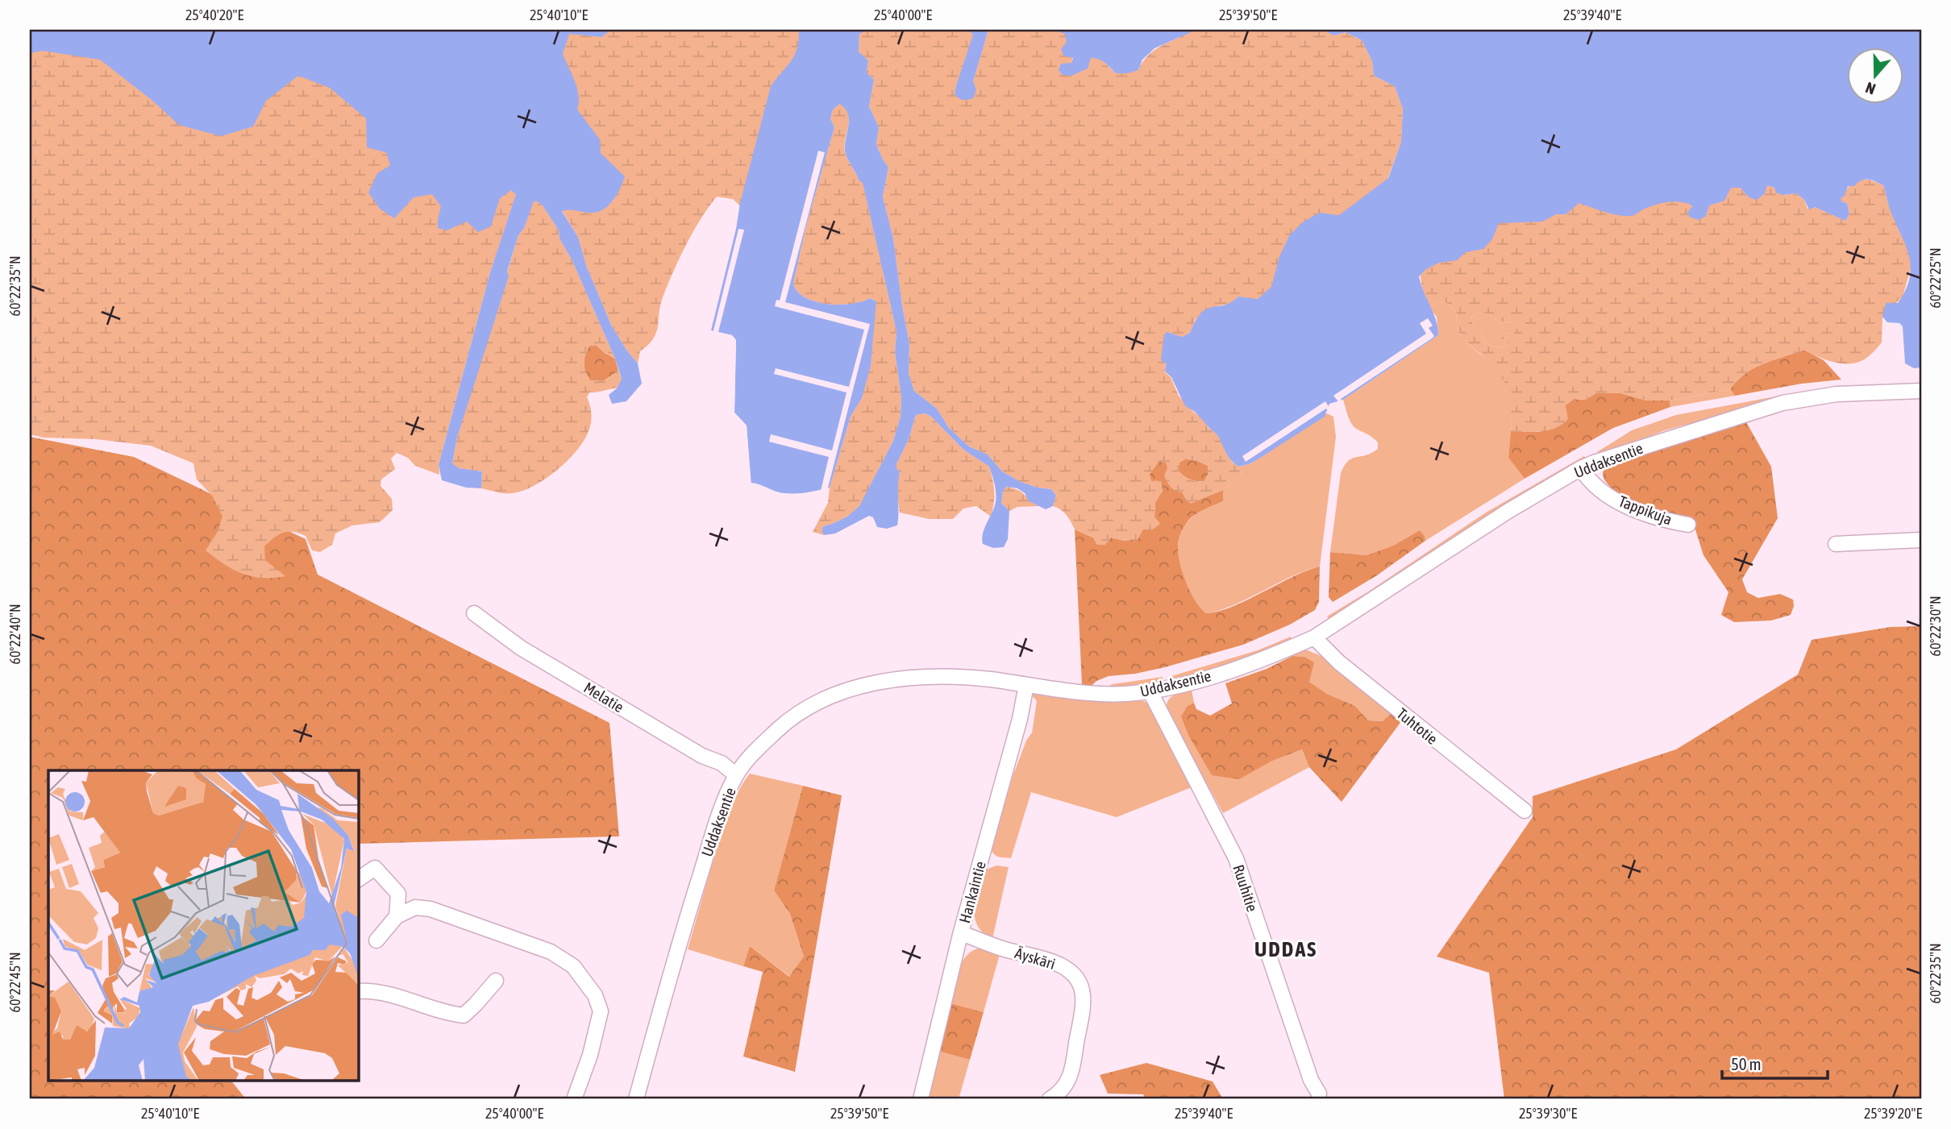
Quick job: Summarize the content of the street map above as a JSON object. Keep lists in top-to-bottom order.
{
  "streets": {
    "street": [
      "Uddaksentie",
      "Tappikuja",
      "Melatie",
      "Tuhtotie",
      "Ruuhitie",
      "Hankaintie",
      "Äyskäri"
    ]
  },
  "crossings": [
    ["Uddaksentie", "Tappikuja"],
    ["Uddaksentie", "Melatie"],
    ["Uddaksentie", "Tuhtotie"],
    ["Uddaksentie", "Ruuhitie"],
    ["Uddaksentie", "Hankaintie"],
    ["Hankaintie", "Äyskäri"]
  ],
  "districts": ["UDDAS"],
  "scale_bar": "50 m",
  "north": "bottom",
  "coordinates": [
    "25°40'20\"E",
    "25°40'10\"E",
    "25°40'00\"E",
    "25°39'50\"E",
    "25°39'40\"E",
    "60°22'25\"N",
    "60°22'35\"N",
    "60°22'30\"N",
    "60°22'40\"N",
    "60°22'45\"N",
    "25°39'30\"E",
    "25°39'20\"E"
  ]
}
